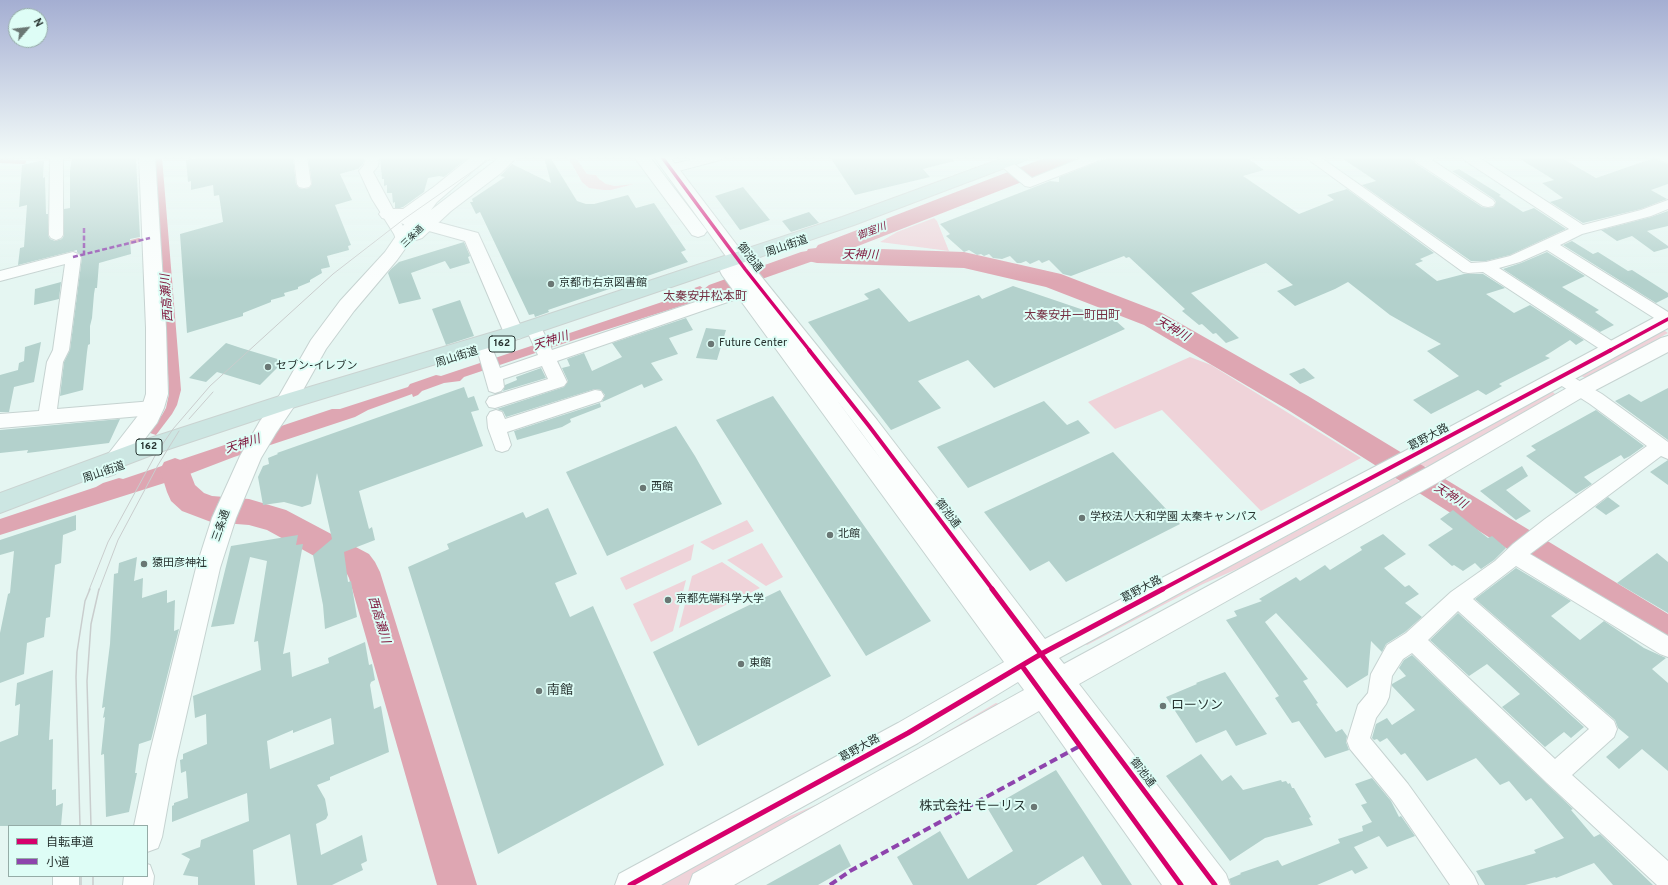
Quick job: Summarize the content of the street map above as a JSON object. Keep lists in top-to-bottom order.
{
  "streets": {
    "highway": ["周山街道", "162"],
    "street": ["三条通", "御池通", "葛野大路"]
  },
  "crossings": [
    ["三条通", "周山街道"],
    ["周山街道", "御池通"],
    ["御池通", "葛野大路"]
  ],
  "districts": ["太秦安井松本町", "太秦安井一町田町"],
  "water": ["御室川", "天神川", "西高瀬川"],
  "places": [
    "京都市右京図書館",
    "Future Center",
    "セブン-イレブン",
    "西館",
    "学校法人大和学園 太秦キャンパス",
    "北館",
    "猿田彦神社",
    "京都先端科学大学",
    "東館",
    "南館",
    "ローソン",
    "株式会社 モーリス"
  ],
  "legend": ["自転車道", "小道"],
  "north": "top right"
}
